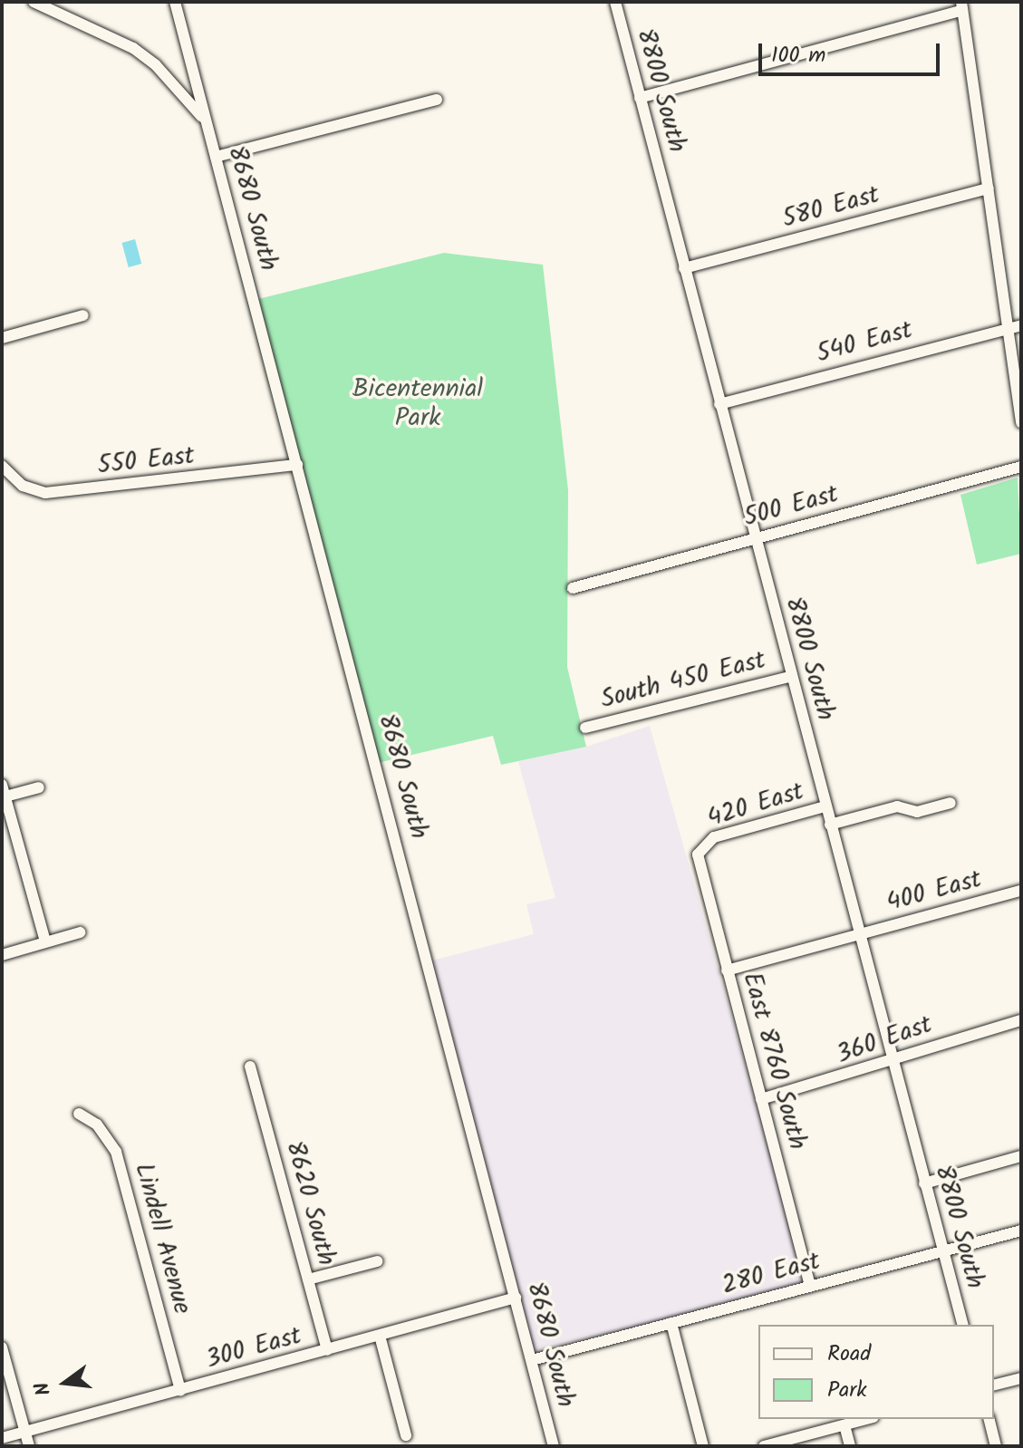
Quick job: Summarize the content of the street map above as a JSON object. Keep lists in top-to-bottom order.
{
  "streets": {
    "street": [
      "8800 South",
      "580 East",
      "8680 South",
      "540 East",
      "550 East",
      "500 East",
      "South 450 East",
      "420 East",
      "400 East",
      "360 East",
      "East 8760 South",
      "8620 South",
      "Lindell Avenue",
      "280 East",
      "300 East"
    ]
  },
  "crossings": [
    ["8800 South", "580 East"],
    ["8800 South", "540 East"],
    ["8800 South", "500 East"],
    ["8800 South", "South 450 East"],
    ["8800 South", "420 East"],
    ["8800 South", "400 East"],
    ["8800 South", "360 East"],
    ["8800 South", "280 East"],
    ["8680 South", "550 East"],
    ["8680 South", "280 East"],
    ["8680 South", "300 East"],
    ["420 East", "East 8760 South"],
    ["400 East", "East 8760 South"],
    ["360 East", "East 8760 South"],
    ["East 8760 South", "280 East"],
    ["8620 South", "300 East"],
    ["Lindell Avenue", "300 East"]
  ],
  "parks": ["Bicentennial Park"],
  "legend": ["Road", "Park"],
  "scale_bar": "100 m",
  "north": "left"
}
